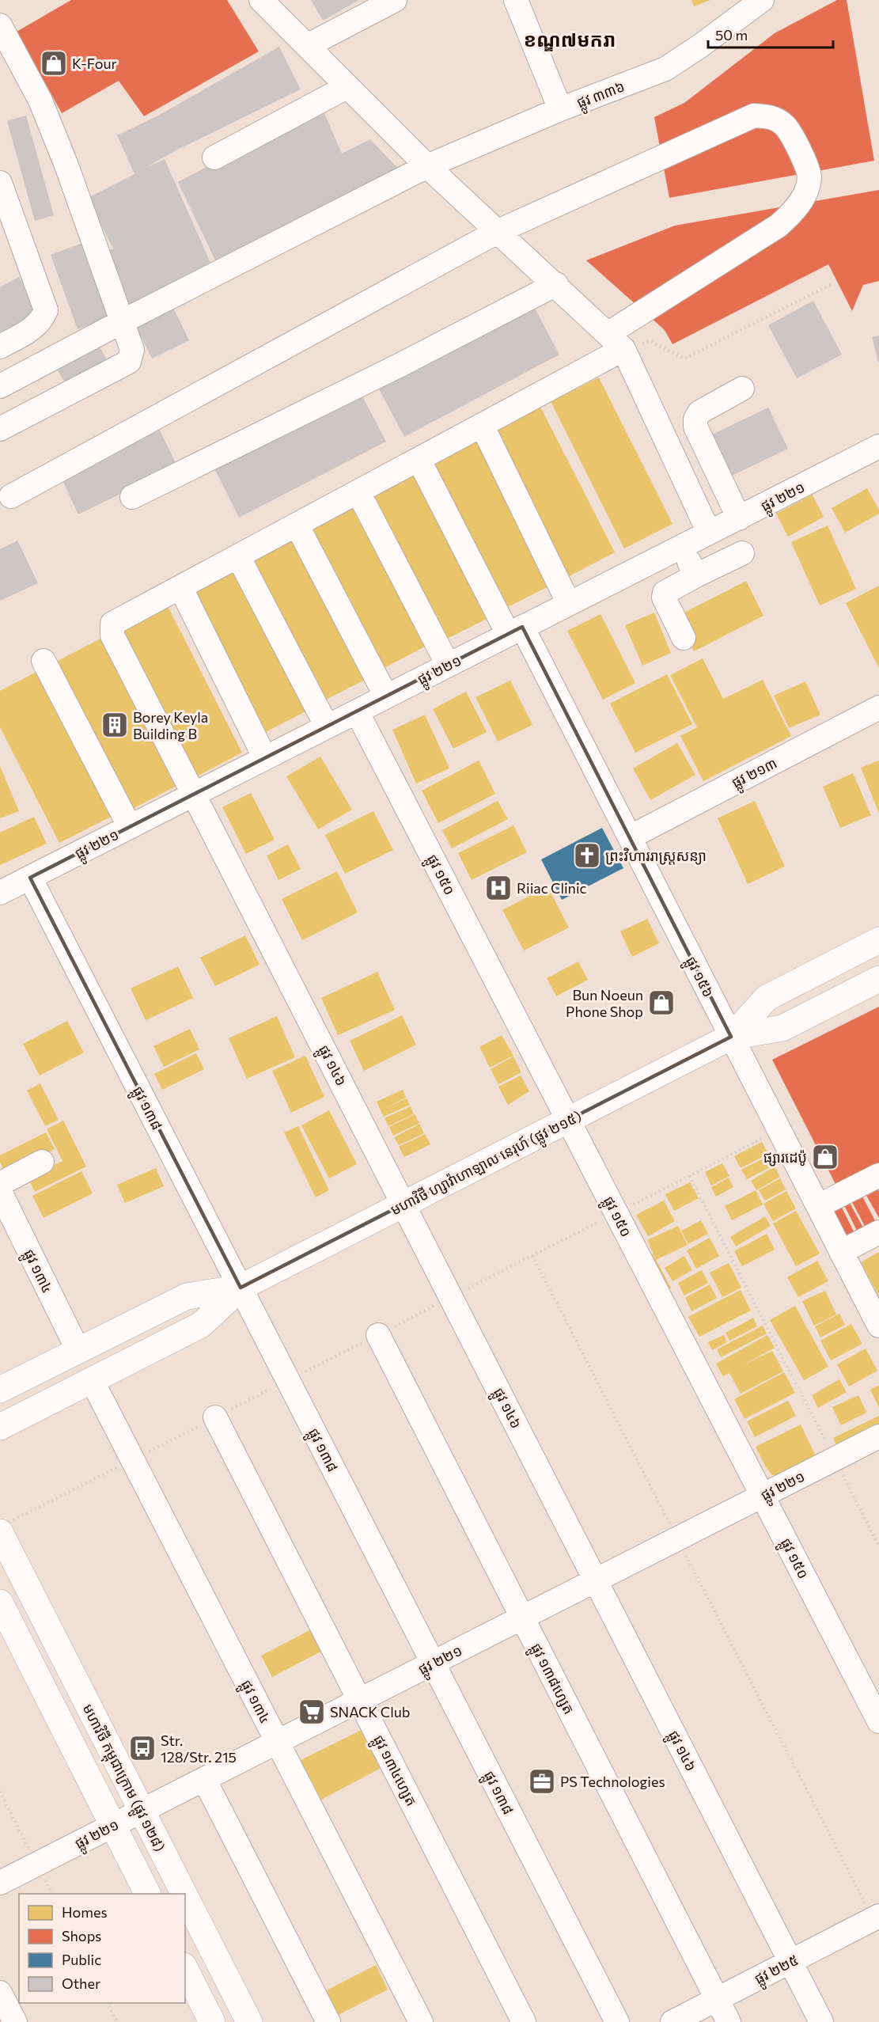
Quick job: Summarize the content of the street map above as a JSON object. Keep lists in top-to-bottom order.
{
  "streets": {
    "main road": ["មហាវិថី ហ្សាវ៉ាហាឡាល នេរុហ៍ (ផ្លូវ ២១៥)", "មហាវិថី កម្ពុជាក្រោម (ផ្លូវ ១២៨)"],
    "street": [
      "ផ្លូវ ៣៣៦",
      "ផ្លូវ ២២១",
      "ផ្លូវ ២១៣",
      "ផ្លូវ ១៥០",
      "ផ្លូវ ១៥៦",
      "ផ្លូវ ១៤៦",
      "ផ្លូវ ១៣៨",
      "ផ្លូវ ១៣៤",
      "ផ្លូវ ១៣៨ហ្សេត",
      "ផ្លូវ ១៣៤ហ្សេត",
      "ផ្លូវ ២២៥"
    ]
  },
  "crossings": [
    ["ផ្លូវ ២២១", "ផ្លូវ ១៥០"],
    ["ផ្លូវ ២២១", "ផ្លូវ ១៥៦"],
    ["ផ្លូវ ២២១", "ផ្លូវ ១៤៦"],
    ["ផ្លូវ ២២១", "ផ្លូវ ១៣៨"],
    ["ផ្លូវ ២២១", "ផ្លូវ ១៣៤"],
    ["ផ្លូវ ២២១", "ផ្លូវ ១៣៨ហ្សេត"],
    ["ផ្លូវ ២២១", "ផ្លូវ ១៣៤ហ្សេត"],
    ["ផ្លូវ ២២១", "មហាវិថី កម្ពុជាក្រោម (ផ្លូវ ១២៨)"],
    ["ផ្លូវ ២១៣", "ផ្លូវ ១៥៦"],
    ["ផ្លូវ ១៥០", "មហាវិថី ហ្សាវ៉ាហាឡាល នេរុហ៍ (ផ្លូវ ២១៥)"],
    ["ផ្លូវ ១៥៦", "មហាវិថី ហ្សាវ៉ាហាឡាល នេរុហ៍ (ផ្លូវ ២១៥)"],
    ["ផ្លូវ ១៤៦", "មហាវិថី ហ្សាវ៉ាហាឡាល នេរុហ៍ (ផ្លូវ ២១៥)"],
    ["ផ្លូវ ១៤៦", "ផ្លូវ ២២៥"],
    ["ផ្លូវ ១៣៨", "មហាវិថី ហ្សាវ៉ាហាឡាល នេរុហ៍ (ផ្លូវ ២១៥)"],
    ["មហាវិថី ហ្សាវ៉ាហាឡាល នេរុហ៍ (ផ្លូវ ២១៥)", "ផ្លូវ ១៣៤"],
    ["ផ្លូវ ១៣៨ហ្សេត", "ផ្លូវ ២២៥"]
  ],
  "districts": ["ខណ្ឌ៧មករា"],
  "places": {
    "shop": ["K-Four", "Bun Noeun Phone Shop", "ផ្សារដេប៉ូ"],
    "building": ["Borey Keyla Building B"],
    "church": ["ព្រះវិហាររាស្ត្រសន្យា"],
    "hospital": ["Riiac Clinic"],
    "supermarket": ["SNACK Club"],
    "bus stop": ["Str. 128/Str. 215"],
    "office": ["PS Technologies"]
  },
  "legend": [
    "Homes",
    "Shops",
    "Public",
    "Other"
  ],
  "scale_bar": "50 m"
}
